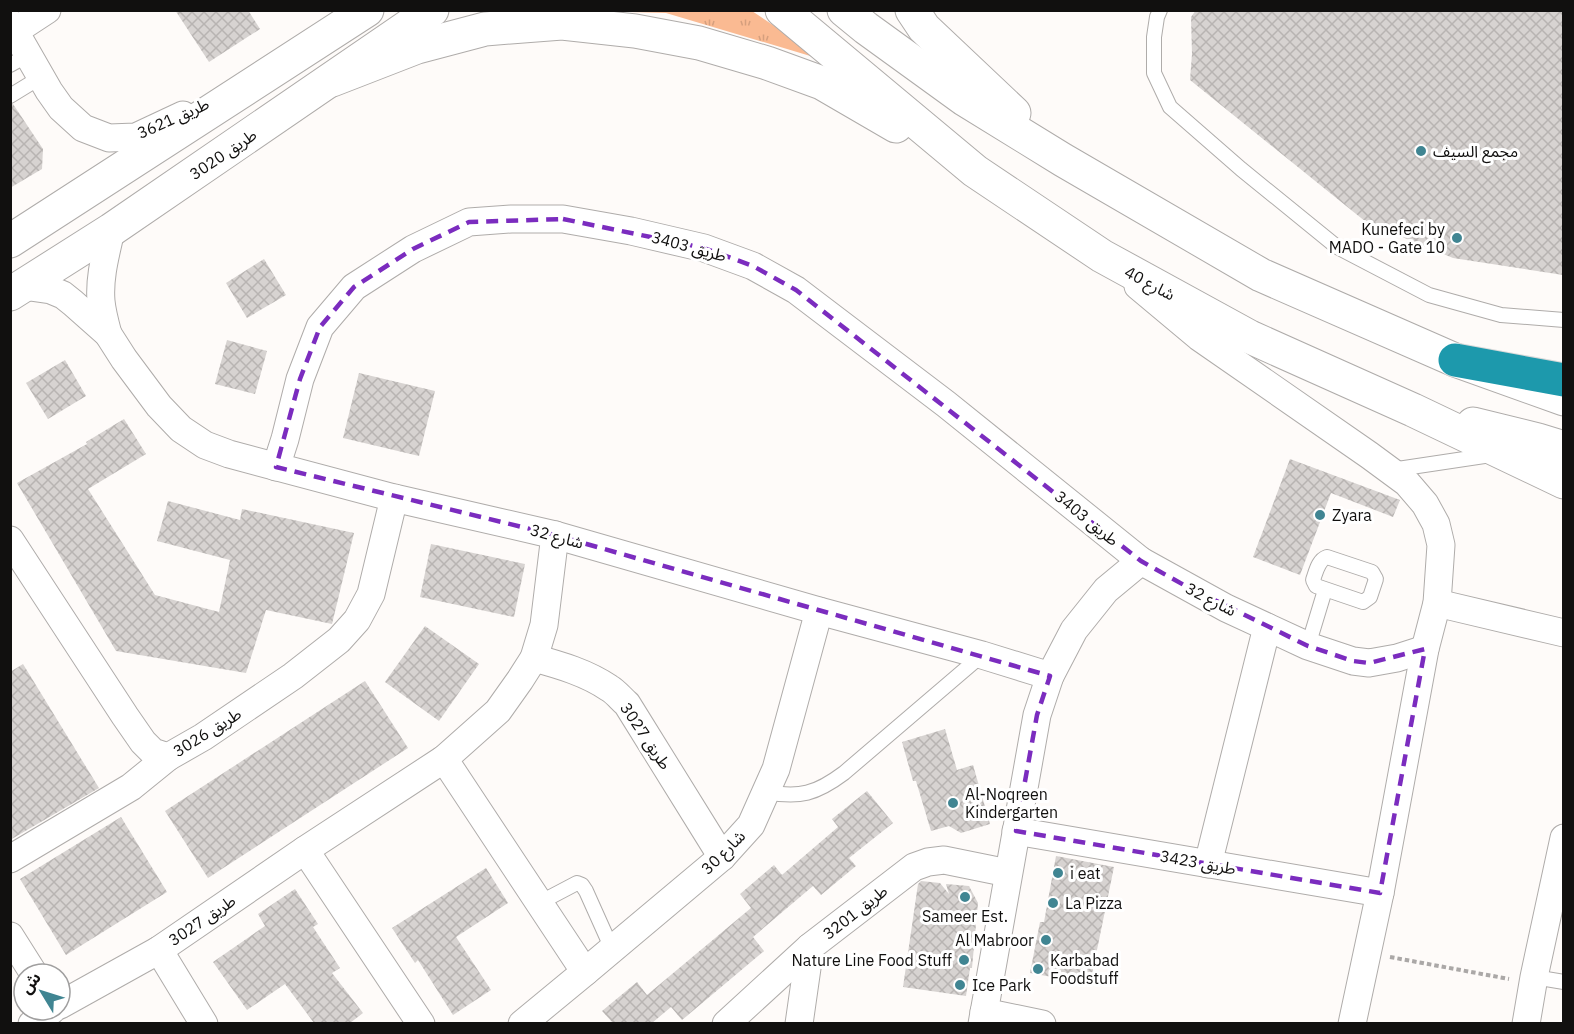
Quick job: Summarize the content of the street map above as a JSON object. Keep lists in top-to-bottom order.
{
  "streets": {
    "main road": ["طريق 3020", "شارع 40"],
    "street": [
      "طريق 3621",
      "طريق 3403",
      "شارع 32",
      "طريق 3026",
      "طريق 3027",
      "شارع 30",
      "طريق 3423",
      "طريق 3201"
    ]
  },
  "crossings": [
    ["طريق 3403", "شارع 32"],
    ["شارع 32", "طريق 3026"],
    ["شارع 32", "طريق 3027"],
    ["شارع 32", "شارع 30"],
    ["طريق 3027", "شارع 30"]
  ],
  "places": [
    "مجمع السيف",
    "Kunefeci by MADO - Gate 10",
    "Zyara",
    "Al-Noqreen Kindergarten",
    "i eat",
    "Sameer Est.",
    "La Pizza",
    "Al Mabroor",
    "Nature Line Food Stuff",
    "Karbabad Foodstuff",
    "Ice Park"
  ],
  "north": "top left"
}
